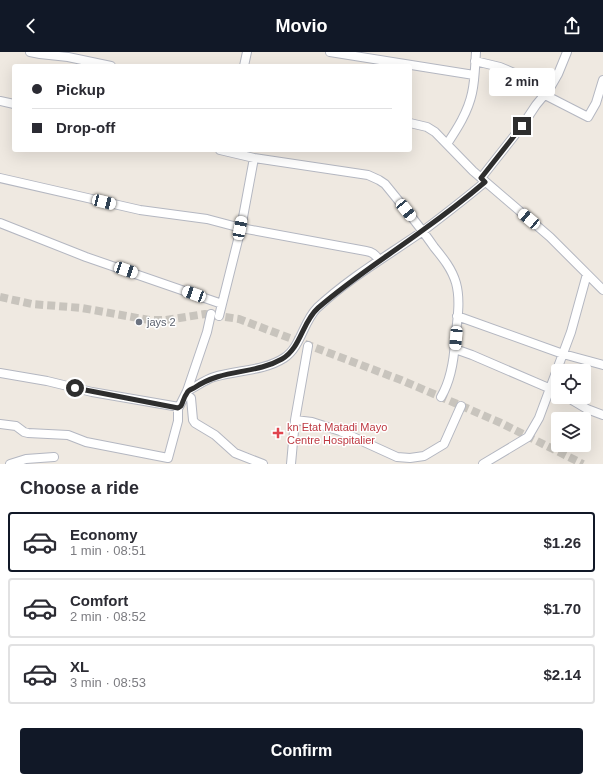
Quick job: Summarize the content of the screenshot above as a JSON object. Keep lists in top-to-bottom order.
{
  "places": {
    "other": ["jays 2"],
    "health": ["kn Etat Matadi Mayo Centre Hospitalier"]
  },
  "page": {
    "header": "Movio",
    "banner": ["Pickup", "Drop-off"],
    "bubble": "2 min",
    "heading": "Choose a ride",
    "list": [
      {
        "name": "Economy",
        "note": "1 min · 08:51",
        "value": "$1.26"
      },
      {
        "name": "Comfort",
        "note": "2 min · 08:52",
        "value": "$1.70"
      },
      {
        "name": "XL",
        "note": "3 min · 08:53",
        "value": "$2.14"
      }
    ],
    "buttons": "Confirm"
  }
}
